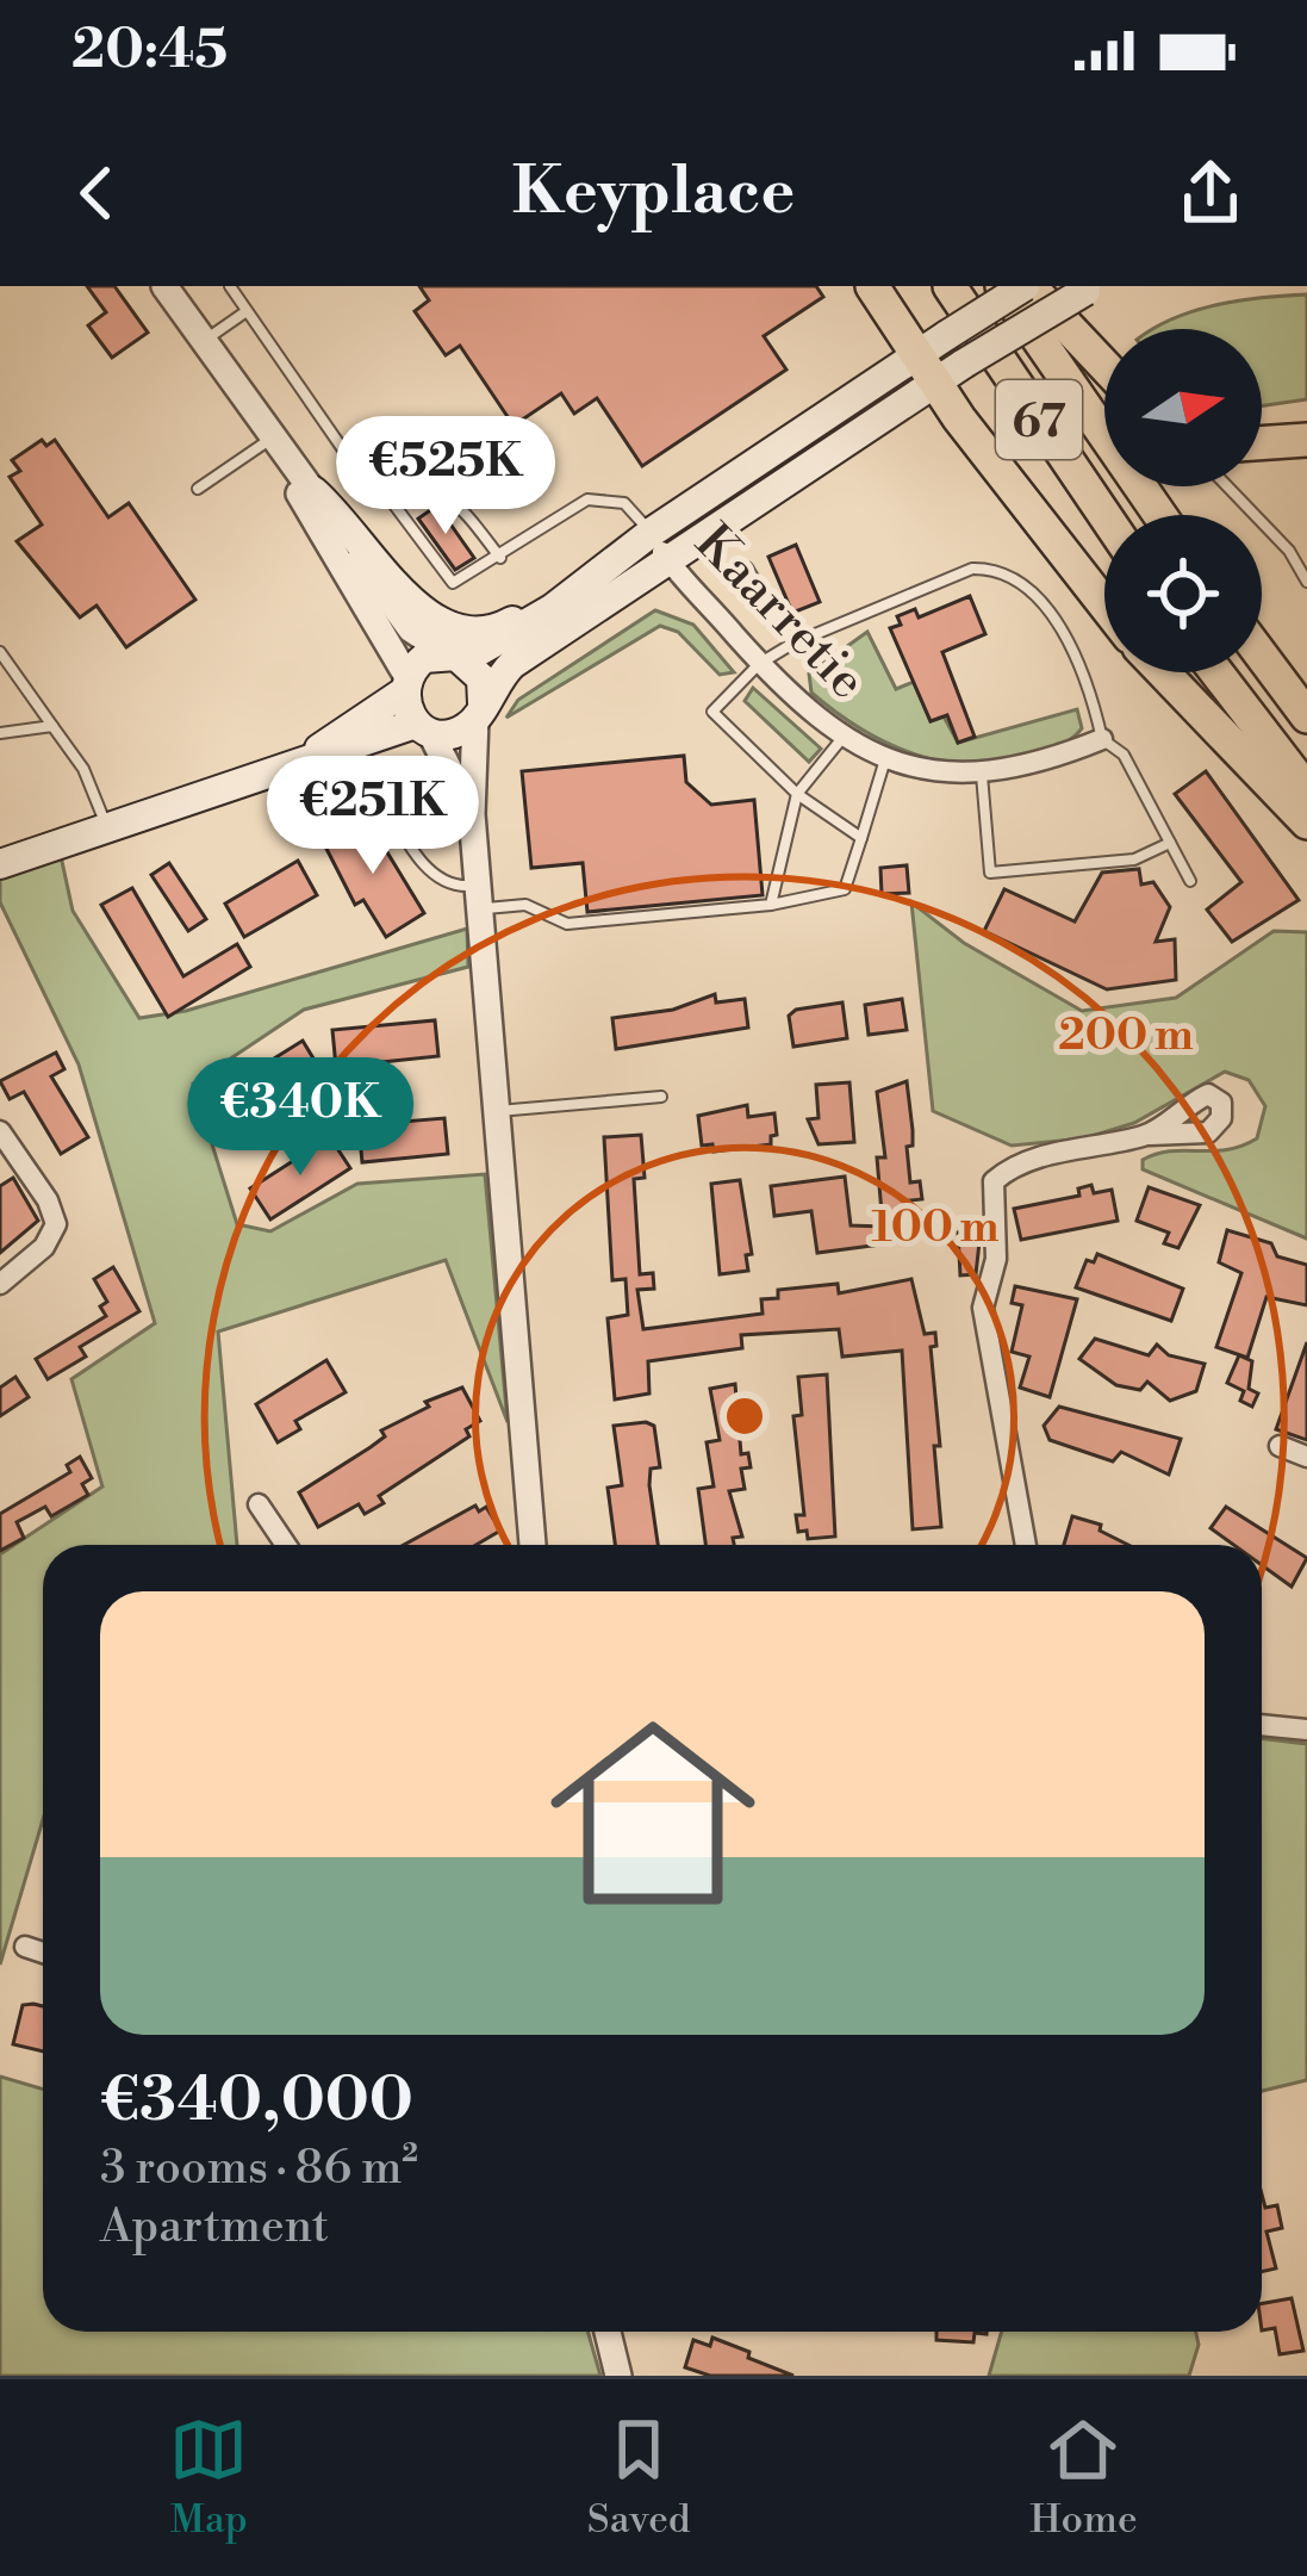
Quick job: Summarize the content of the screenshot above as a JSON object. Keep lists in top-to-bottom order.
{
  "streets": {
    "highway": ["67"],
    "street": ["Kaarretie"]
  },
  "north": "right",
  "page": {
    "status": "20:45",
    "header": "Keyplace",
    "price": ["€525K", "€251K", "€340K"],
    "list": [
      {
        "name": "€340,000",
        "note": "3 rooms · 86 m² · Apartment"
      }
    ],
    "tabs": ["Map", "Saved", "Home"]
  },
  "rings": ["200 m", "100 m"]
}
